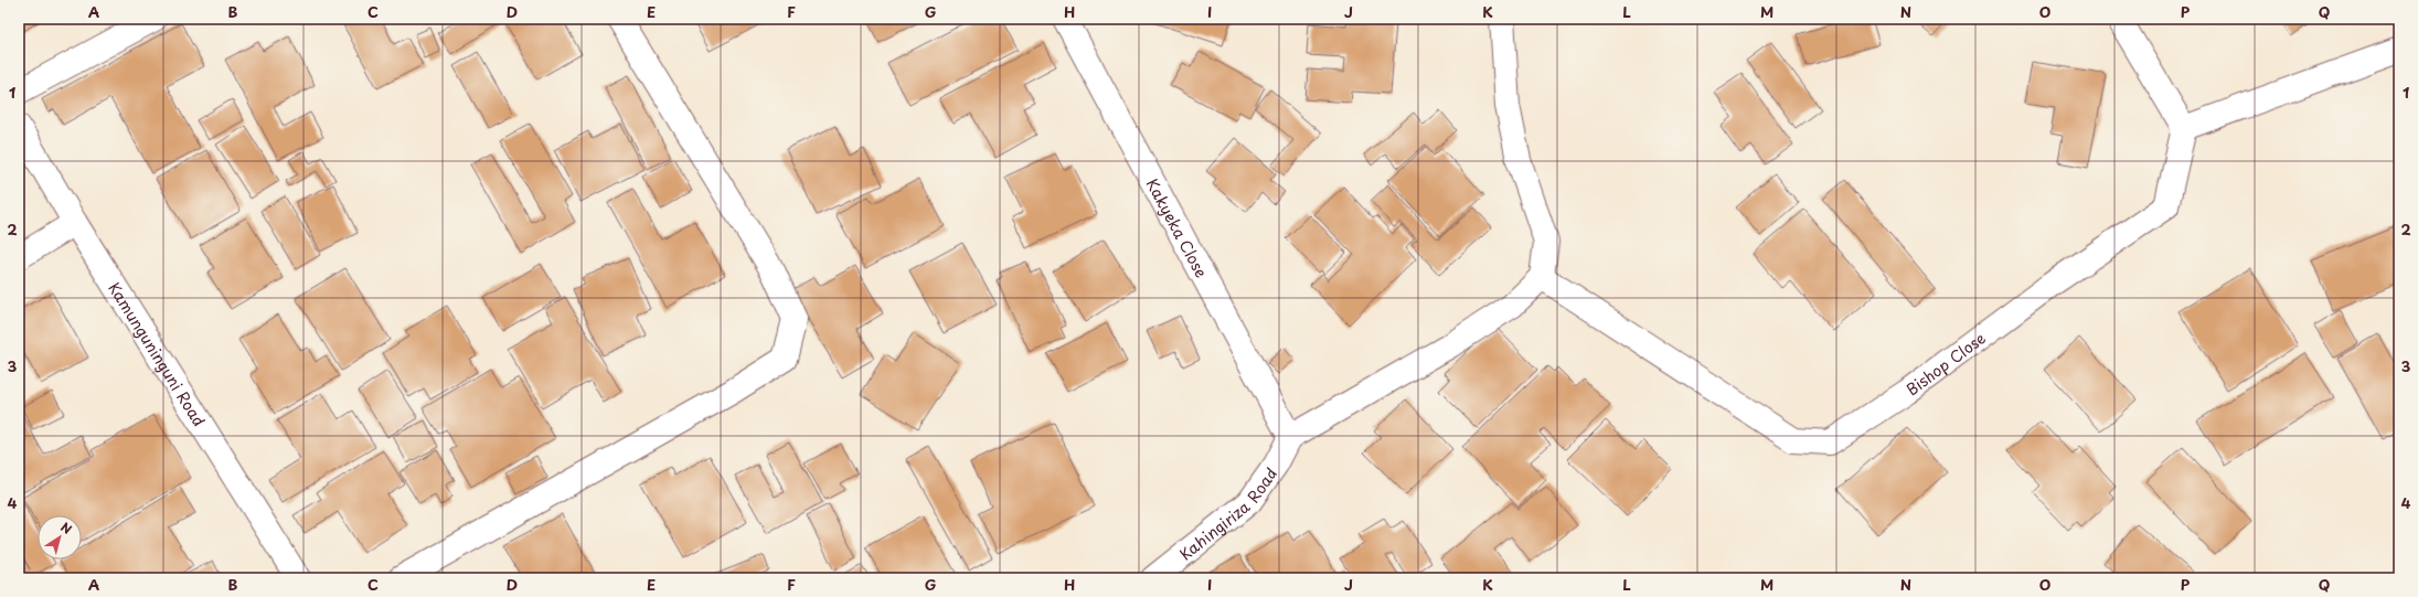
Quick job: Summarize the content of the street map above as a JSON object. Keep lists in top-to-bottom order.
{
  "streets": {
    "street": [
      "Kakyeka Close",
      "Kamunguninguni Road",
      "Bishop Close",
      "Kahingiriza Road"
    ]
  },
  "crossings": [
    ["Kakyeka Close", "Kahingiriza Road"]
  ],
  "north": "top right",
  "grid": {
    "columns": [
      "A",
      "B",
      "C",
      "D",
      "E",
      "F",
      "G",
      "H",
      "I",
      "J",
      "K",
      "L",
      "M",
      "N",
      "O",
      "P",
      "Q"
    ],
    "rows": [
      "1",
      "2",
      "3",
      "4"
    ]
  }
}
